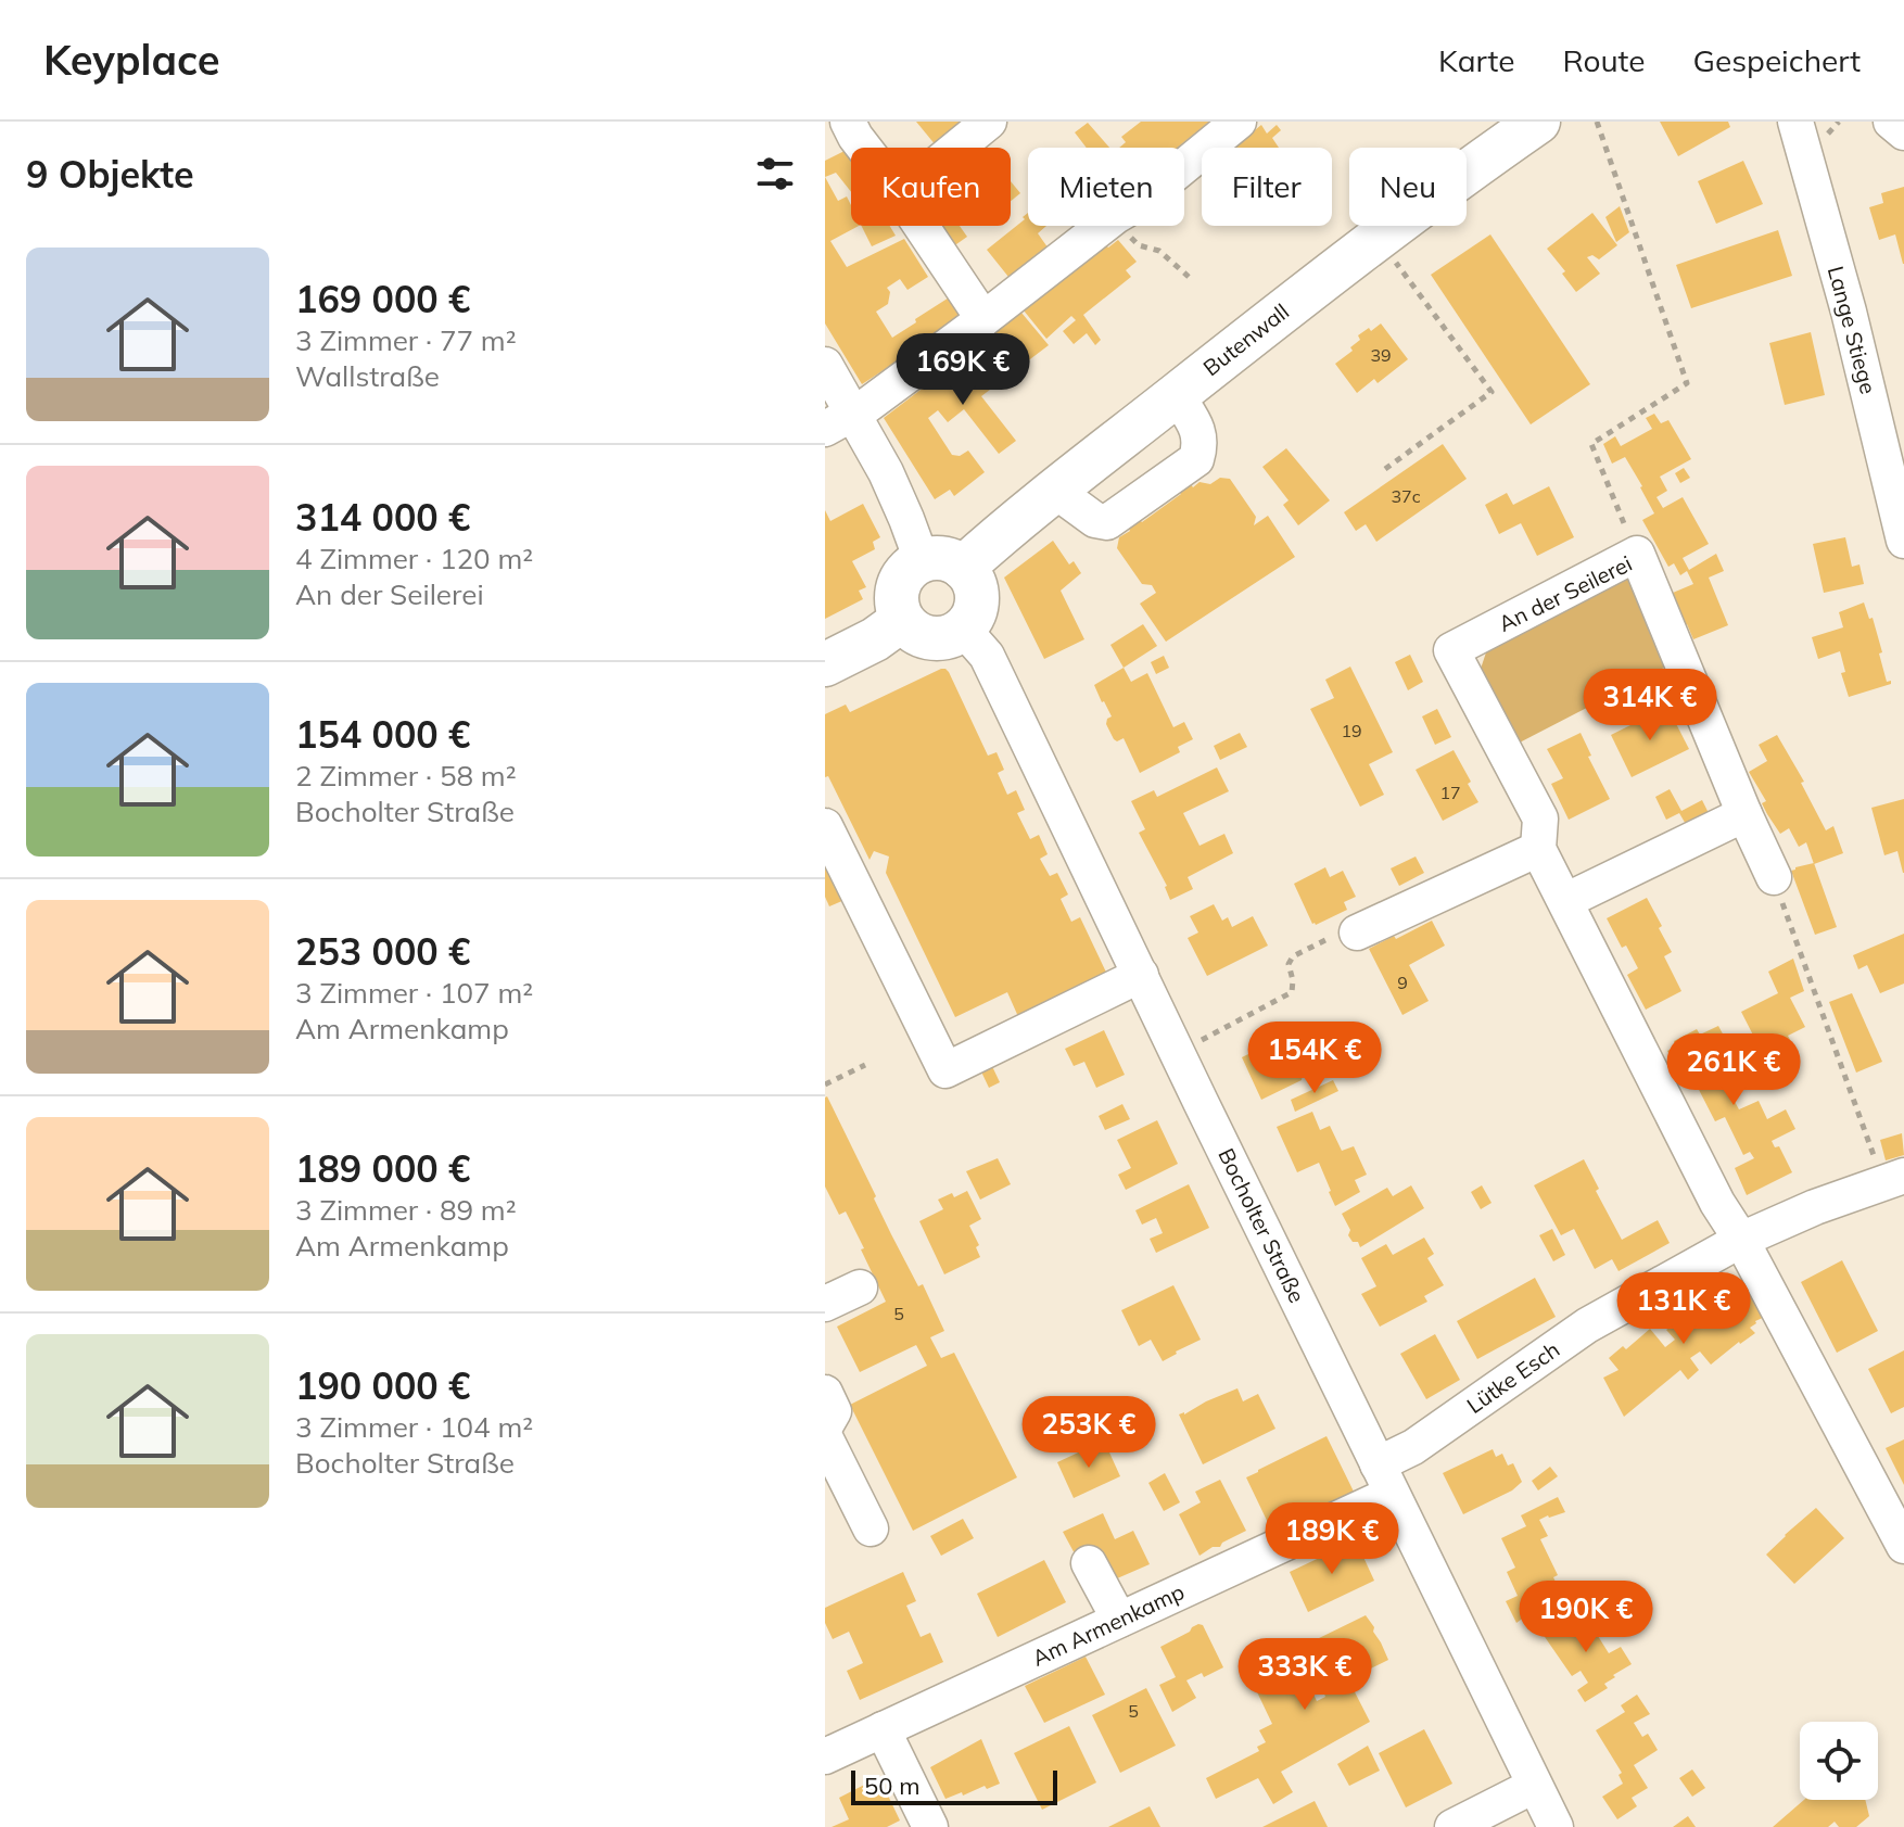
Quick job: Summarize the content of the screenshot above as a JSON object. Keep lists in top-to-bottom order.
{
  "streets": {
    "main road": ["Butenwall"],
    "street": [
      "Lange Stiege",
      "An der Seilerei",
      "Bocholter Straße",
      "Lütke Esch",
      "Am Armenkamp"
    ]
  },
  "crossings": [
    ["Butenwall", "Bocholter Straße"],
    ["An der Seilerei", "Lütke Esch"],
    ["Bocholter Straße", "Lütke Esch"],
    ["Bocholter Straße", "Am Armenkamp"],
    ["Lütke Esch", "Am Armenkamp"]
  ],
  "house_numbers": [
    "39",
    "37c",
    "19",
    "17",
    "9",
    "5",
    "5"
  ],
  "scale_bar": "50 m",
  "page": {
    "header": "Keyplace",
    "nav": ["Karte", "Route", "Gespeichert"],
    "heading": "9 Objekte",
    "chip": [
      "Kaufen",
      "Mieten",
      "Filter",
      "Neu"
    ],
    "list": [
      {
        "name": "169 000 €",
        "note": "3 Zimmer · 77 m² · Wallstraße"
      },
      {
        "name": "314 000 €",
        "note": "4 Zimmer · 120 m² · An der Seilerei"
      },
      {
        "name": "154 000 €",
        "note": "2 Zimmer · 58 m² · Bocholter Straße"
      },
      {
        "name": "253 000 €",
        "note": "3 Zimmer · 107 m² · Am Armenkamp"
      },
      {
        "name": "189 000 €",
        "note": "3 Zimmer · 89 m² · Am Armenkamp"
      },
      {
        "name": "190 000 €",
        "note": "3 Zimmer · 104 m² · Bocholter Straße"
      }
    ],
    "price": [
      "169K €",
      "314K €",
      "154K €",
      "261K €",
      "131K €",
      "253K €",
      "189K €",
      "190K €",
      "333K €"
    ],
    "scale": "50 m"
  }
}
